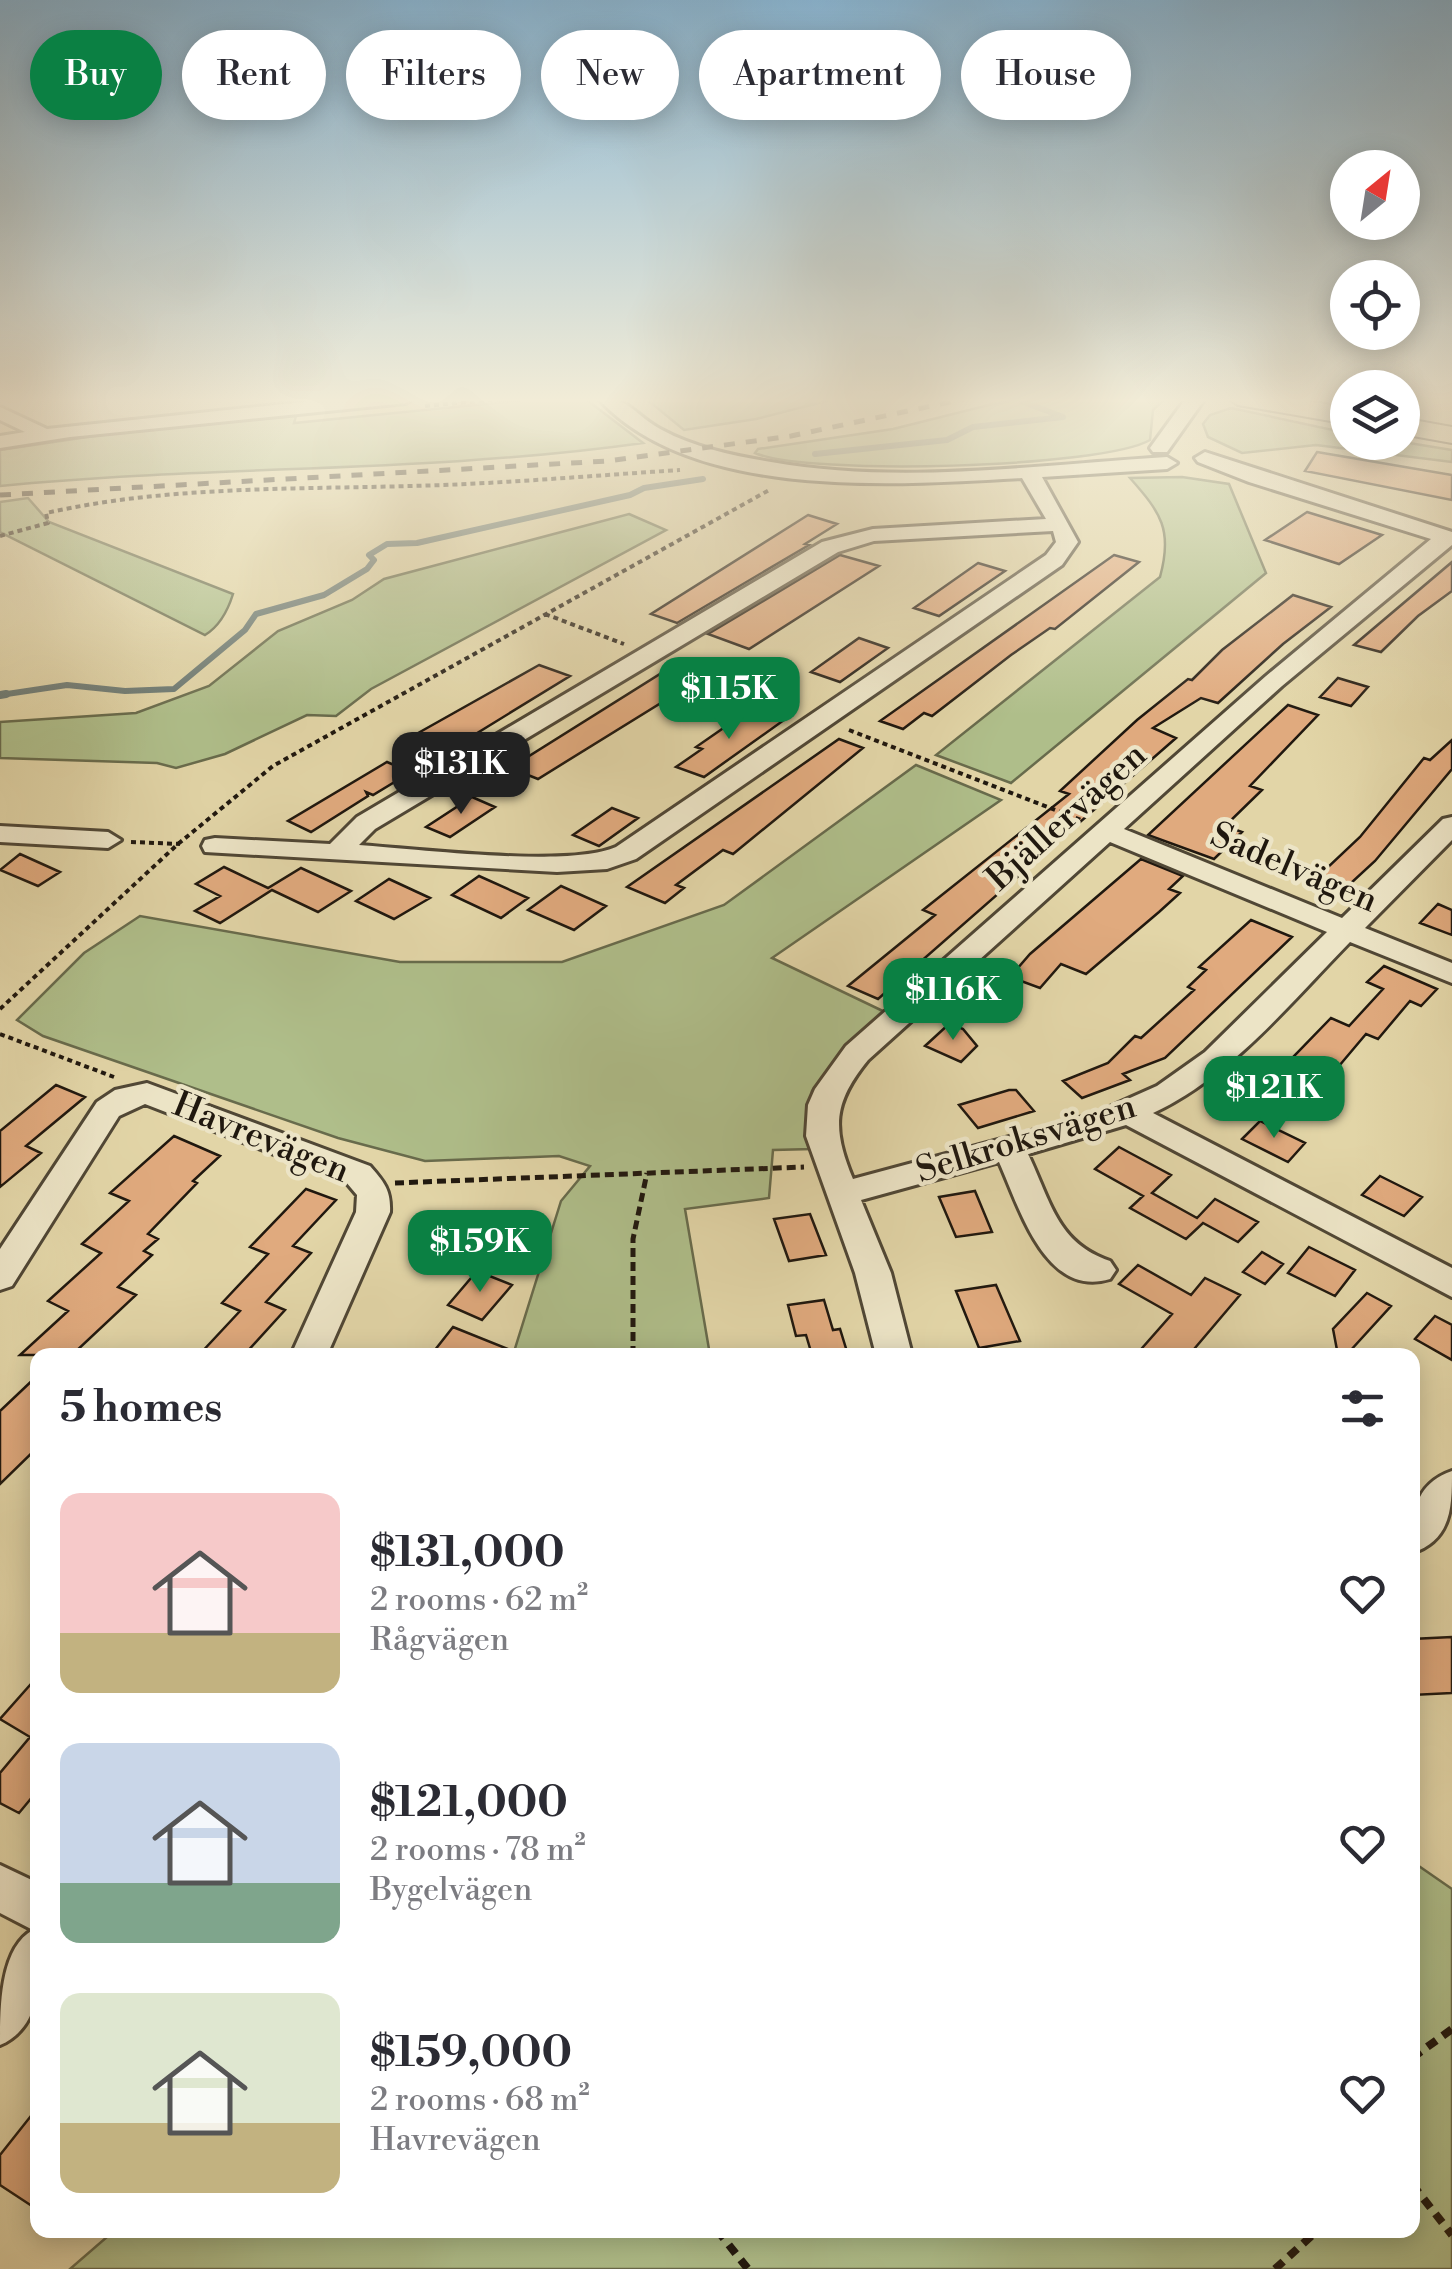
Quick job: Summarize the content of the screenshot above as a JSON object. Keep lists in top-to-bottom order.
{
  "streets": {
    "street": [
      "Bjällervägen",
      "Sadelvägen",
      "Havrevägen",
      "Selkroksvägen"
    ]
  },
  "crossings": [
    ["Bjällervägen", "Sadelvägen"],
    ["Bjällervägen", "Selkroksvägen"],
    ["Sadelvägen", "Selkroksvägen"]
  ],
  "north": "top right",
  "page": {
    "chip": [
      "Buy",
      "Rent",
      "Filters",
      "New",
      "Apartment",
      "House"
    ],
    "price": [
      "$115K",
      "$131K",
      "$116K",
      "$121K",
      "$159K"
    ],
    "heading": "5 homes",
    "list": [
      {
        "name": "$131,000",
        "note": "2 rooms · 62 m² · Rågvägen"
      },
      {
        "name": "$121,000",
        "note": "2 rooms · 78 m² · Bygelvägen"
      },
      {
        "name": "$159,000",
        "note": "2 rooms · 68 m² · Havrevägen"
      }
    ]
  }
}
